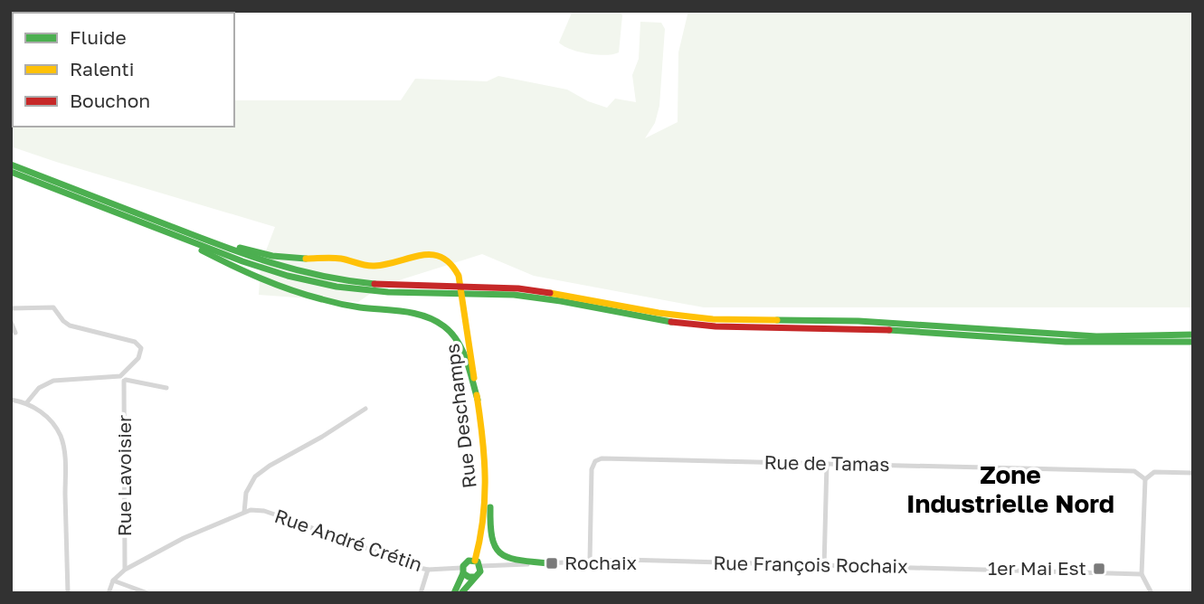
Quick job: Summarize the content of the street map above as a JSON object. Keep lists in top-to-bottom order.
{
  "streets": {
    "main road": ["Rue Deschamps"],
    "street": [
      "Rue de Tamas",
      "Rue Lavoisier",
      "Rue André Crétin",
      "Rue François Rochaix"
    ]
  },
  "crossings": [
    ["Rue Deschamps", "Rue André Crétin"],
    ["Rue Deschamps", "Rue François Rochaix"],
    ["Rue de Tamas", "Rue François Rochaix"],
    ["Rue Lavoisier", "Rue André Crétin"],
    ["Rue André Crétin", "Rue François Rochaix"]
  ],
  "districts": ["Zone Industrielle Nord"],
  "places": {
    "transit": ["Rochaix", "1er Mai Est"]
  },
  "legend": ["Fluide", "Ralenti", "Bouchon"]
}
